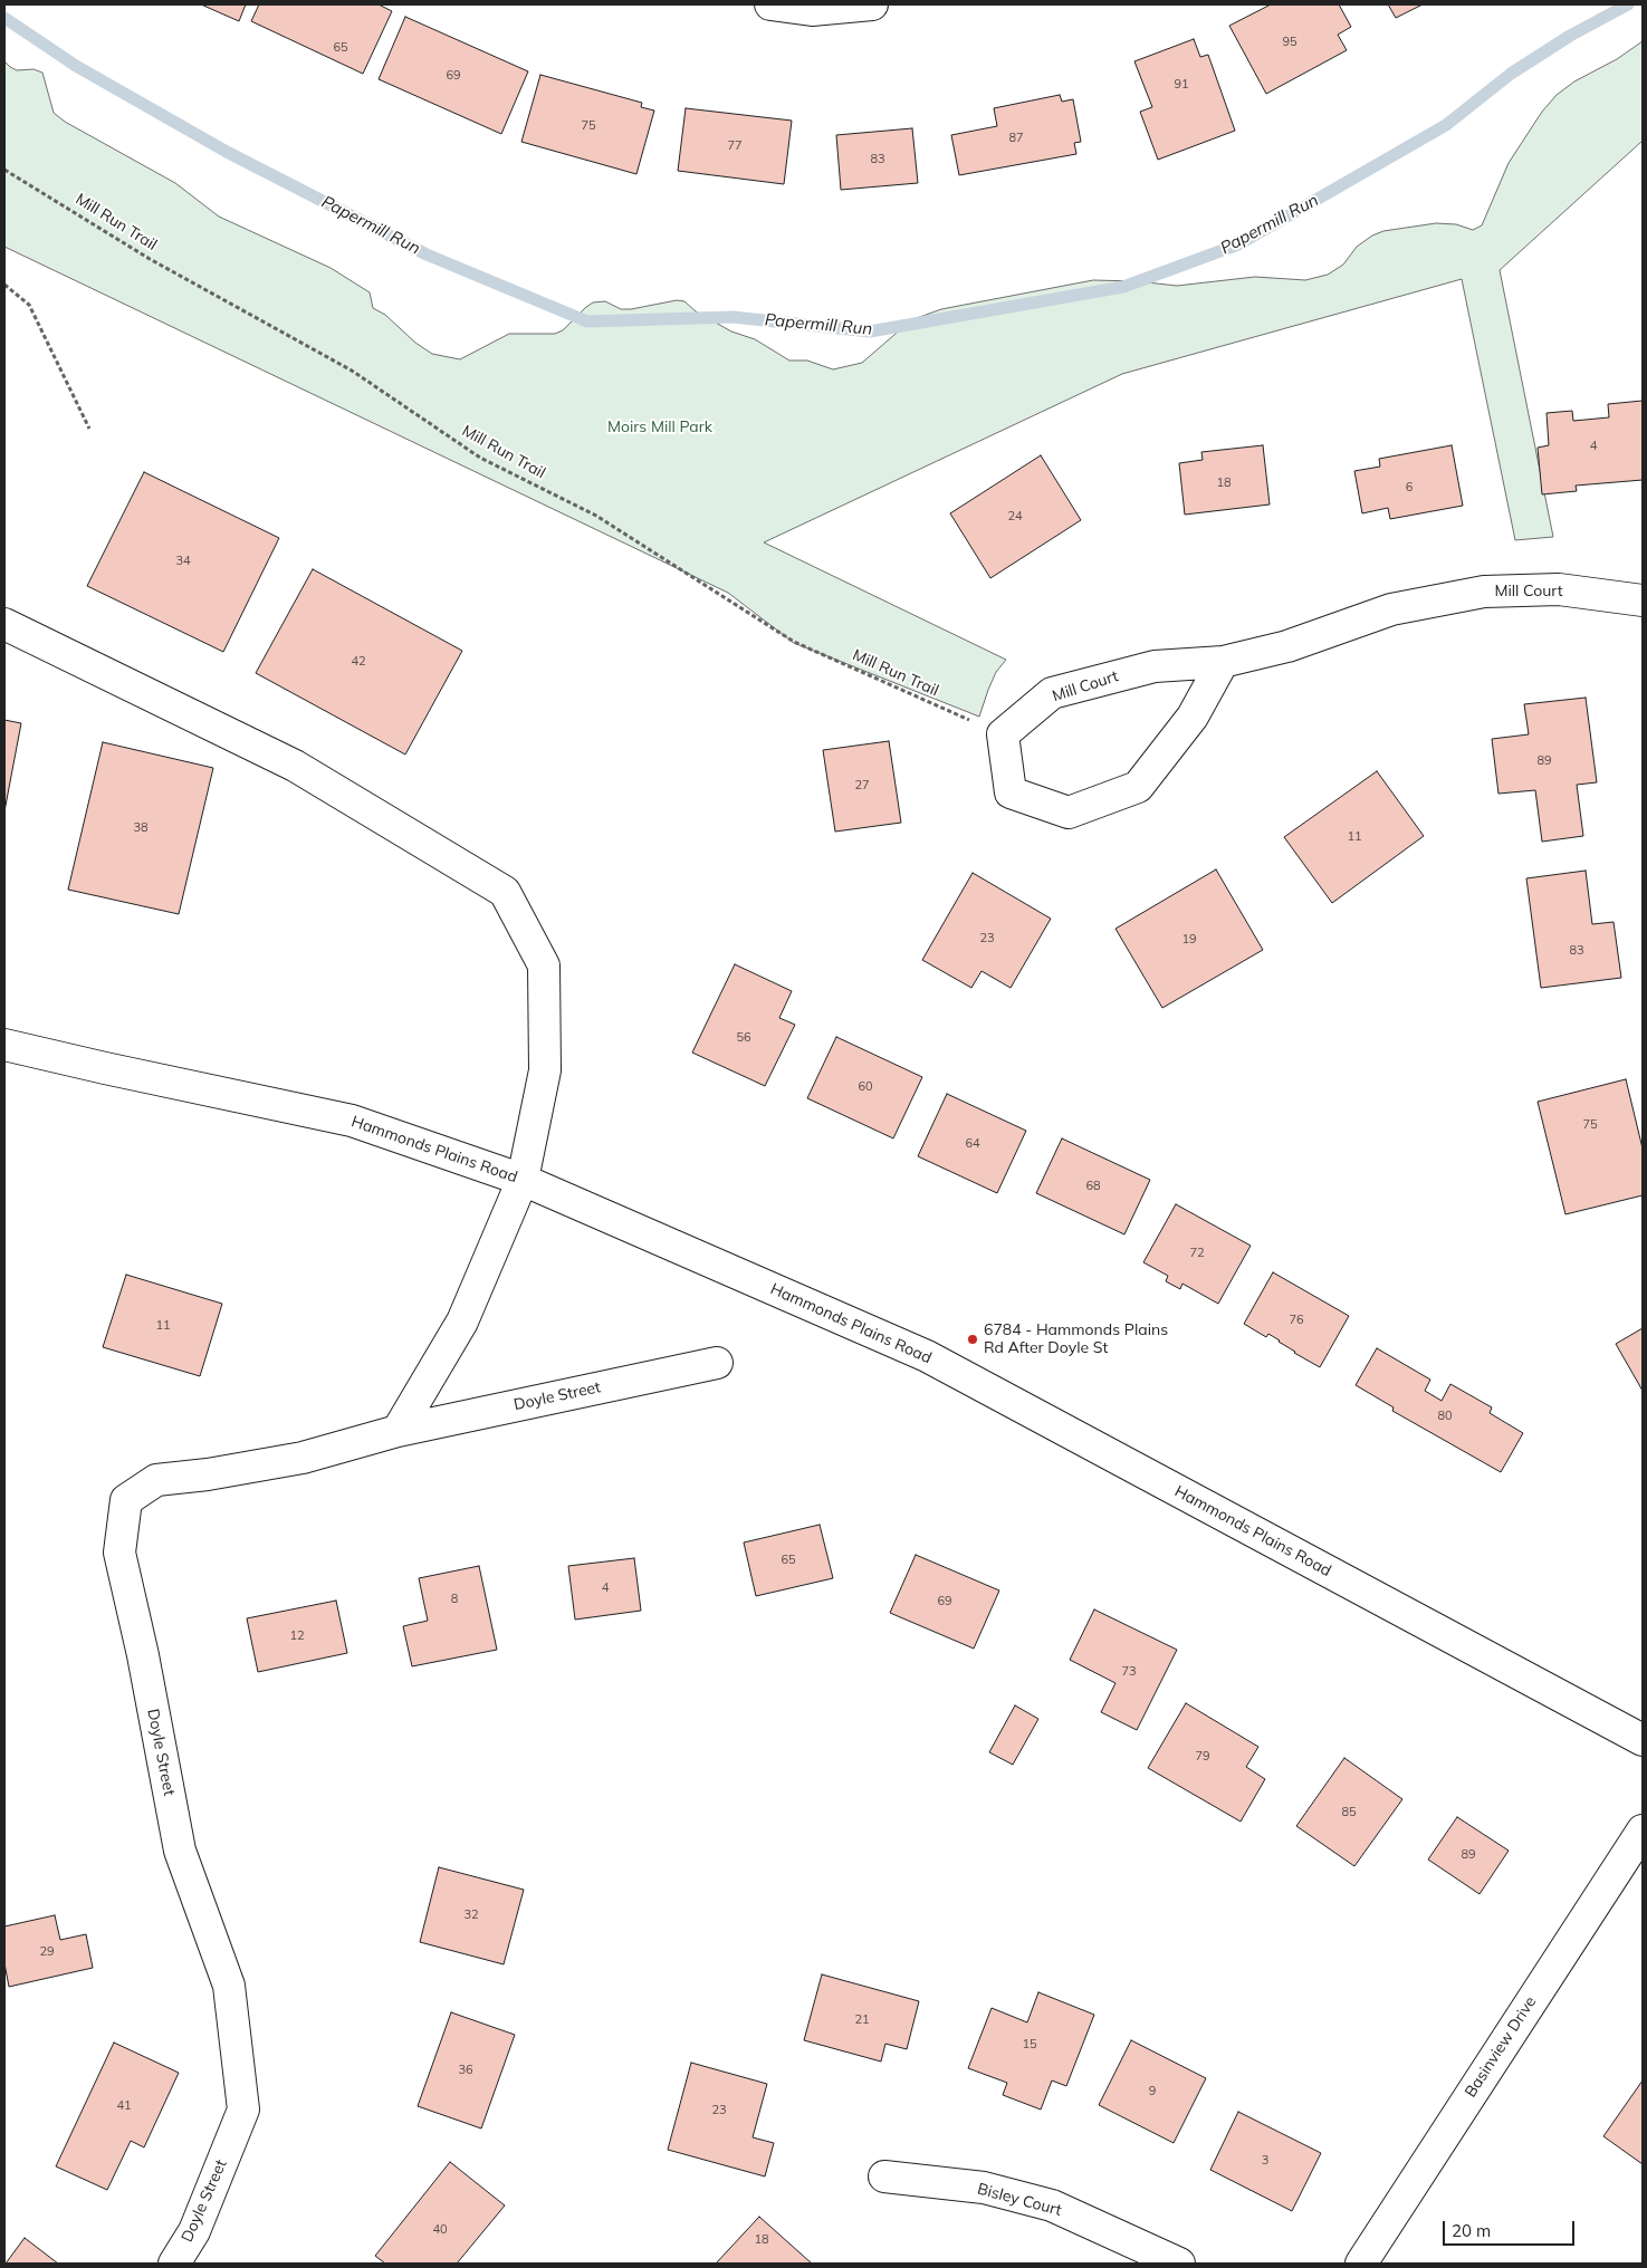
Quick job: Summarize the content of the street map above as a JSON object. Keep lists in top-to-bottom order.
{
  "streets": {
    "street": [
      "Mill Court",
      "Hammonds Plains Road",
      "Doyle Street",
      "Basinview Drive",
      "Bisley Court"
    ],
    "path": ["Mill Run Trail"]
  },
  "crossings": [
    ["Mill Run Trail", "Mill Court"]
  ],
  "water": ["Papermill Run"],
  "parks": ["Moirs Mill Park"],
  "places": ["6784 - Hammonds Plains Rd After Doyle St"],
  "house_numbers": [
    "95",
    "65",
    "69",
    "91",
    "75",
    "87",
    "77",
    "83",
    "4",
    "18",
    "6",
    "24",
    "34",
    "42",
    "89",
    "27",
    "38",
    "11",
    "23",
    "19",
    "83",
    "56",
    "60",
    "75",
    "64",
    "68",
    "72",
    "76",
    "11",
    "80",
    "65",
    "4",
    "8",
    "69",
    "12",
    "73",
    "79",
    "85",
    "89",
    "32",
    "29",
    "21",
    "15",
    "36",
    "9",
    "41",
    "23",
    "3",
    "40",
    "18"
  ],
  "scale_bar": "20 m"
}
